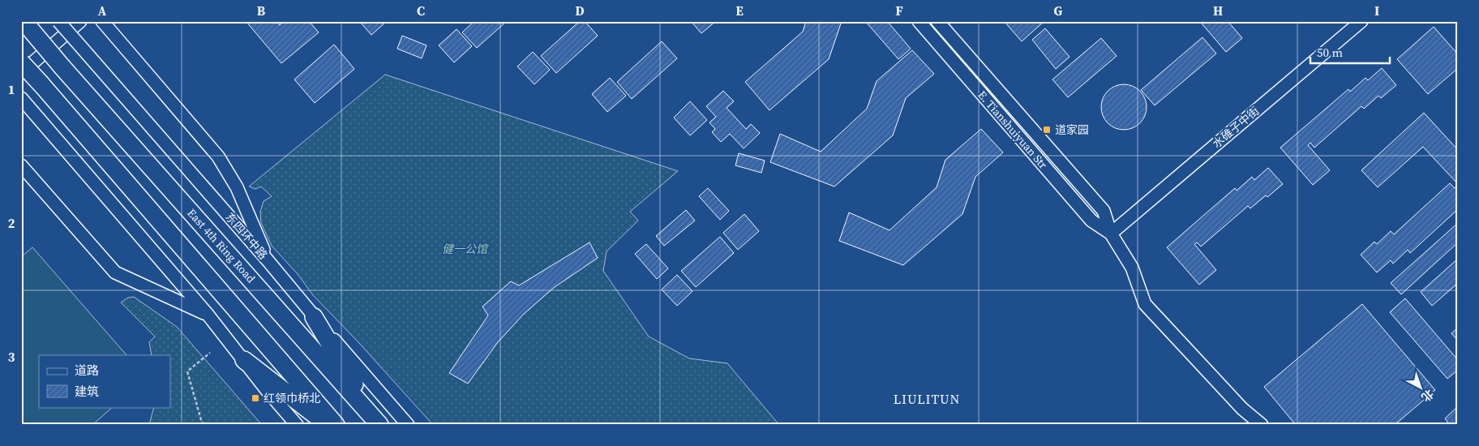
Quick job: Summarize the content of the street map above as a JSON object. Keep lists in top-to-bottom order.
{
  "streets": {
    "highway": ["East 4th Ring Road"],
    "street": ["水碓子中街", "E. Tianshuiyuan Str", "东四环中路"]
  },
  "crossings": [
    ["水碓子中街", "E. Tianshuiyuan Str"]
  ],
  "districts": ["LIULITUN"],
  "parks": ["健一公馆"],
  "places": {
    "transit": ["道家园", "红领巾桥北"]
  },
  "legend": ["道路", "建筑"],
  "scale_bar": "50 m",
  "north": "bottom right",
  "grid": {
    "columns": [
      "A",
      "B",
      "C",
      "D",
      "E",
      "F",
      "G",
      "H",
      "I"
    ],
    "rows": ["1", "2", "3"]
  }
}
